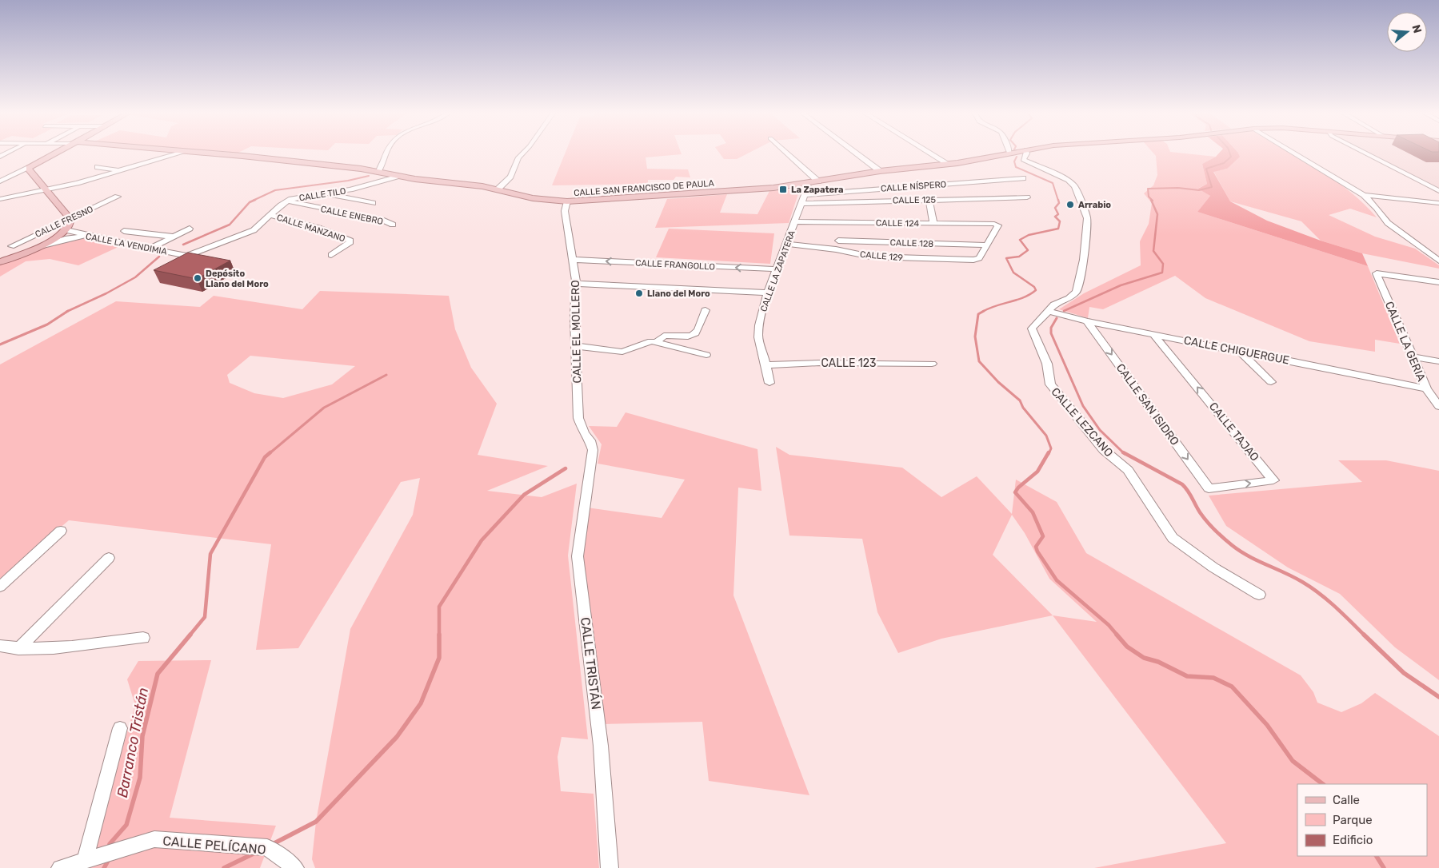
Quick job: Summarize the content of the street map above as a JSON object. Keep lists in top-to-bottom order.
{
  "streets": {
    "main road": ["CALLE SAN FRANCISCO DE PAULA"],
    "street": [
      "CALLE NÍSPERO",
      "CALLE TILO",
      "CALLE 125",
      "CALLE ENEBRO",
      "CALLE FRESNO",
      "CALLE 124",
      "CALLE MANZANO",
      "CALLE 128",
      "CALLE LA VENDIMIA",
      "CALLE 129",
      "CALLE FRANGOLLO",
      "CALLE LA ZAPATERA",
      "CALLE EL MOLLERO",
      "CALLE LA GERIA",
      "CALLE CHIGUERGUE",
      "CALLE 123",
      "CALLE SAN ISIDRO",
      "CALLE LEZCANO",
      "CALLE TAJAO",
      "CALLE TRISTÁN",
      "CALLE PELÍCANO"
    ]
  },
  "crossings": [
    ["CALLE NÍSPERO", "CALLE LA ZAPATERA"],
    ["CALLE SAN FRANCISCO DE PAULA", "CALLE TILO"],
    ["CALLE SAN FRANCISCO DE PAULA", "CALLE LA ZAPATERA"],
    ["CALLE SAN FRANCISCO DE PAULA", "CALLE EL MOLLERO"],
    ["CALLE TILO", "CALLE ENEBRO"],
    ["CALLE TILO", "CALLE MANZANO"],
    ["CALLE TILO", "CALLE LA VENDIMIA"],
    ["CALLE 125", "CALLE LA ZAPATERA"],
    ["CALLE 124", "CALLE 128"],
    ["CALLE 124", "CALLE 129"],
    ["CALLE 124", "CALLE LA ZAPATERA"],
    ["CALLE 128", "CALLE 129"],
    ["CALLE 129", "CALLE LA ZAPATERA"],
    ["CALLE FRANGOLLO", "CALLE LA ZAPATERA"],
    ["CALLE FRANGOLLO", "CALLE EL MOLLERO"],
    ["CALLE LA ZAPATERA", "CALLE 123"],
    ["CALLE EL MOLLERO", "CALLE TRISTÁN"],
    ["CALLE LA GERIA", "CALLE CHIGUERGUE"],
    ["CALLE CHIGUERGUE", "CALLE SAN ISIDRO"],
    ["CALLE CHIGUERGUE", "CALLE LEZCANO"],
    ["CALLE CHIGUERGUE", "CALLE TAJAO"],
    ["CALLE SAN ISIDRO", "CALLE TAJAO"]
  ],
  "one_way": ["CALLE SAN ISIDRO"],
  "water": ["Barranco Tristán"],
  "places": {
    "transit": ["La Zapatera"],
    "other": ["Arrabio", "Depósito Llano del Moro", "Llano del Moro"]
  },
  "legend": ["Calle", "Parque", "Edificio"],
  "north": "right"
}
